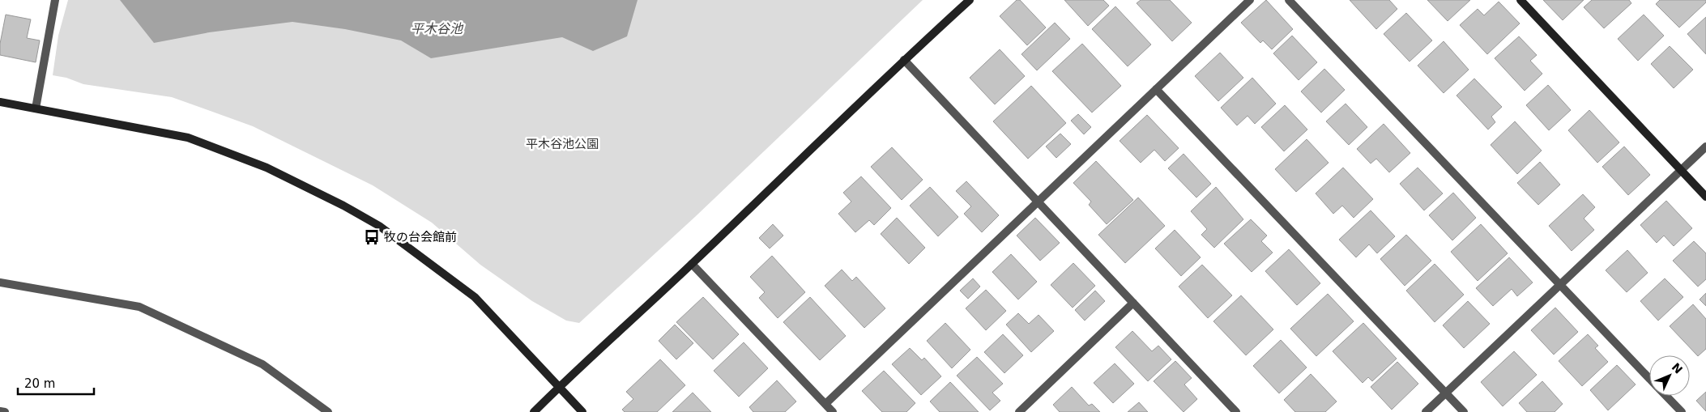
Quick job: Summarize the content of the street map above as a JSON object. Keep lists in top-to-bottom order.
{
  "water": ["平木谷池"],
  "parks": ["平木谷池公園"],
  "places": {
    "bus stop": ["牧の台会館前"]
  },
  "scale_bar": "20 m",
  "north": "top right"
}
